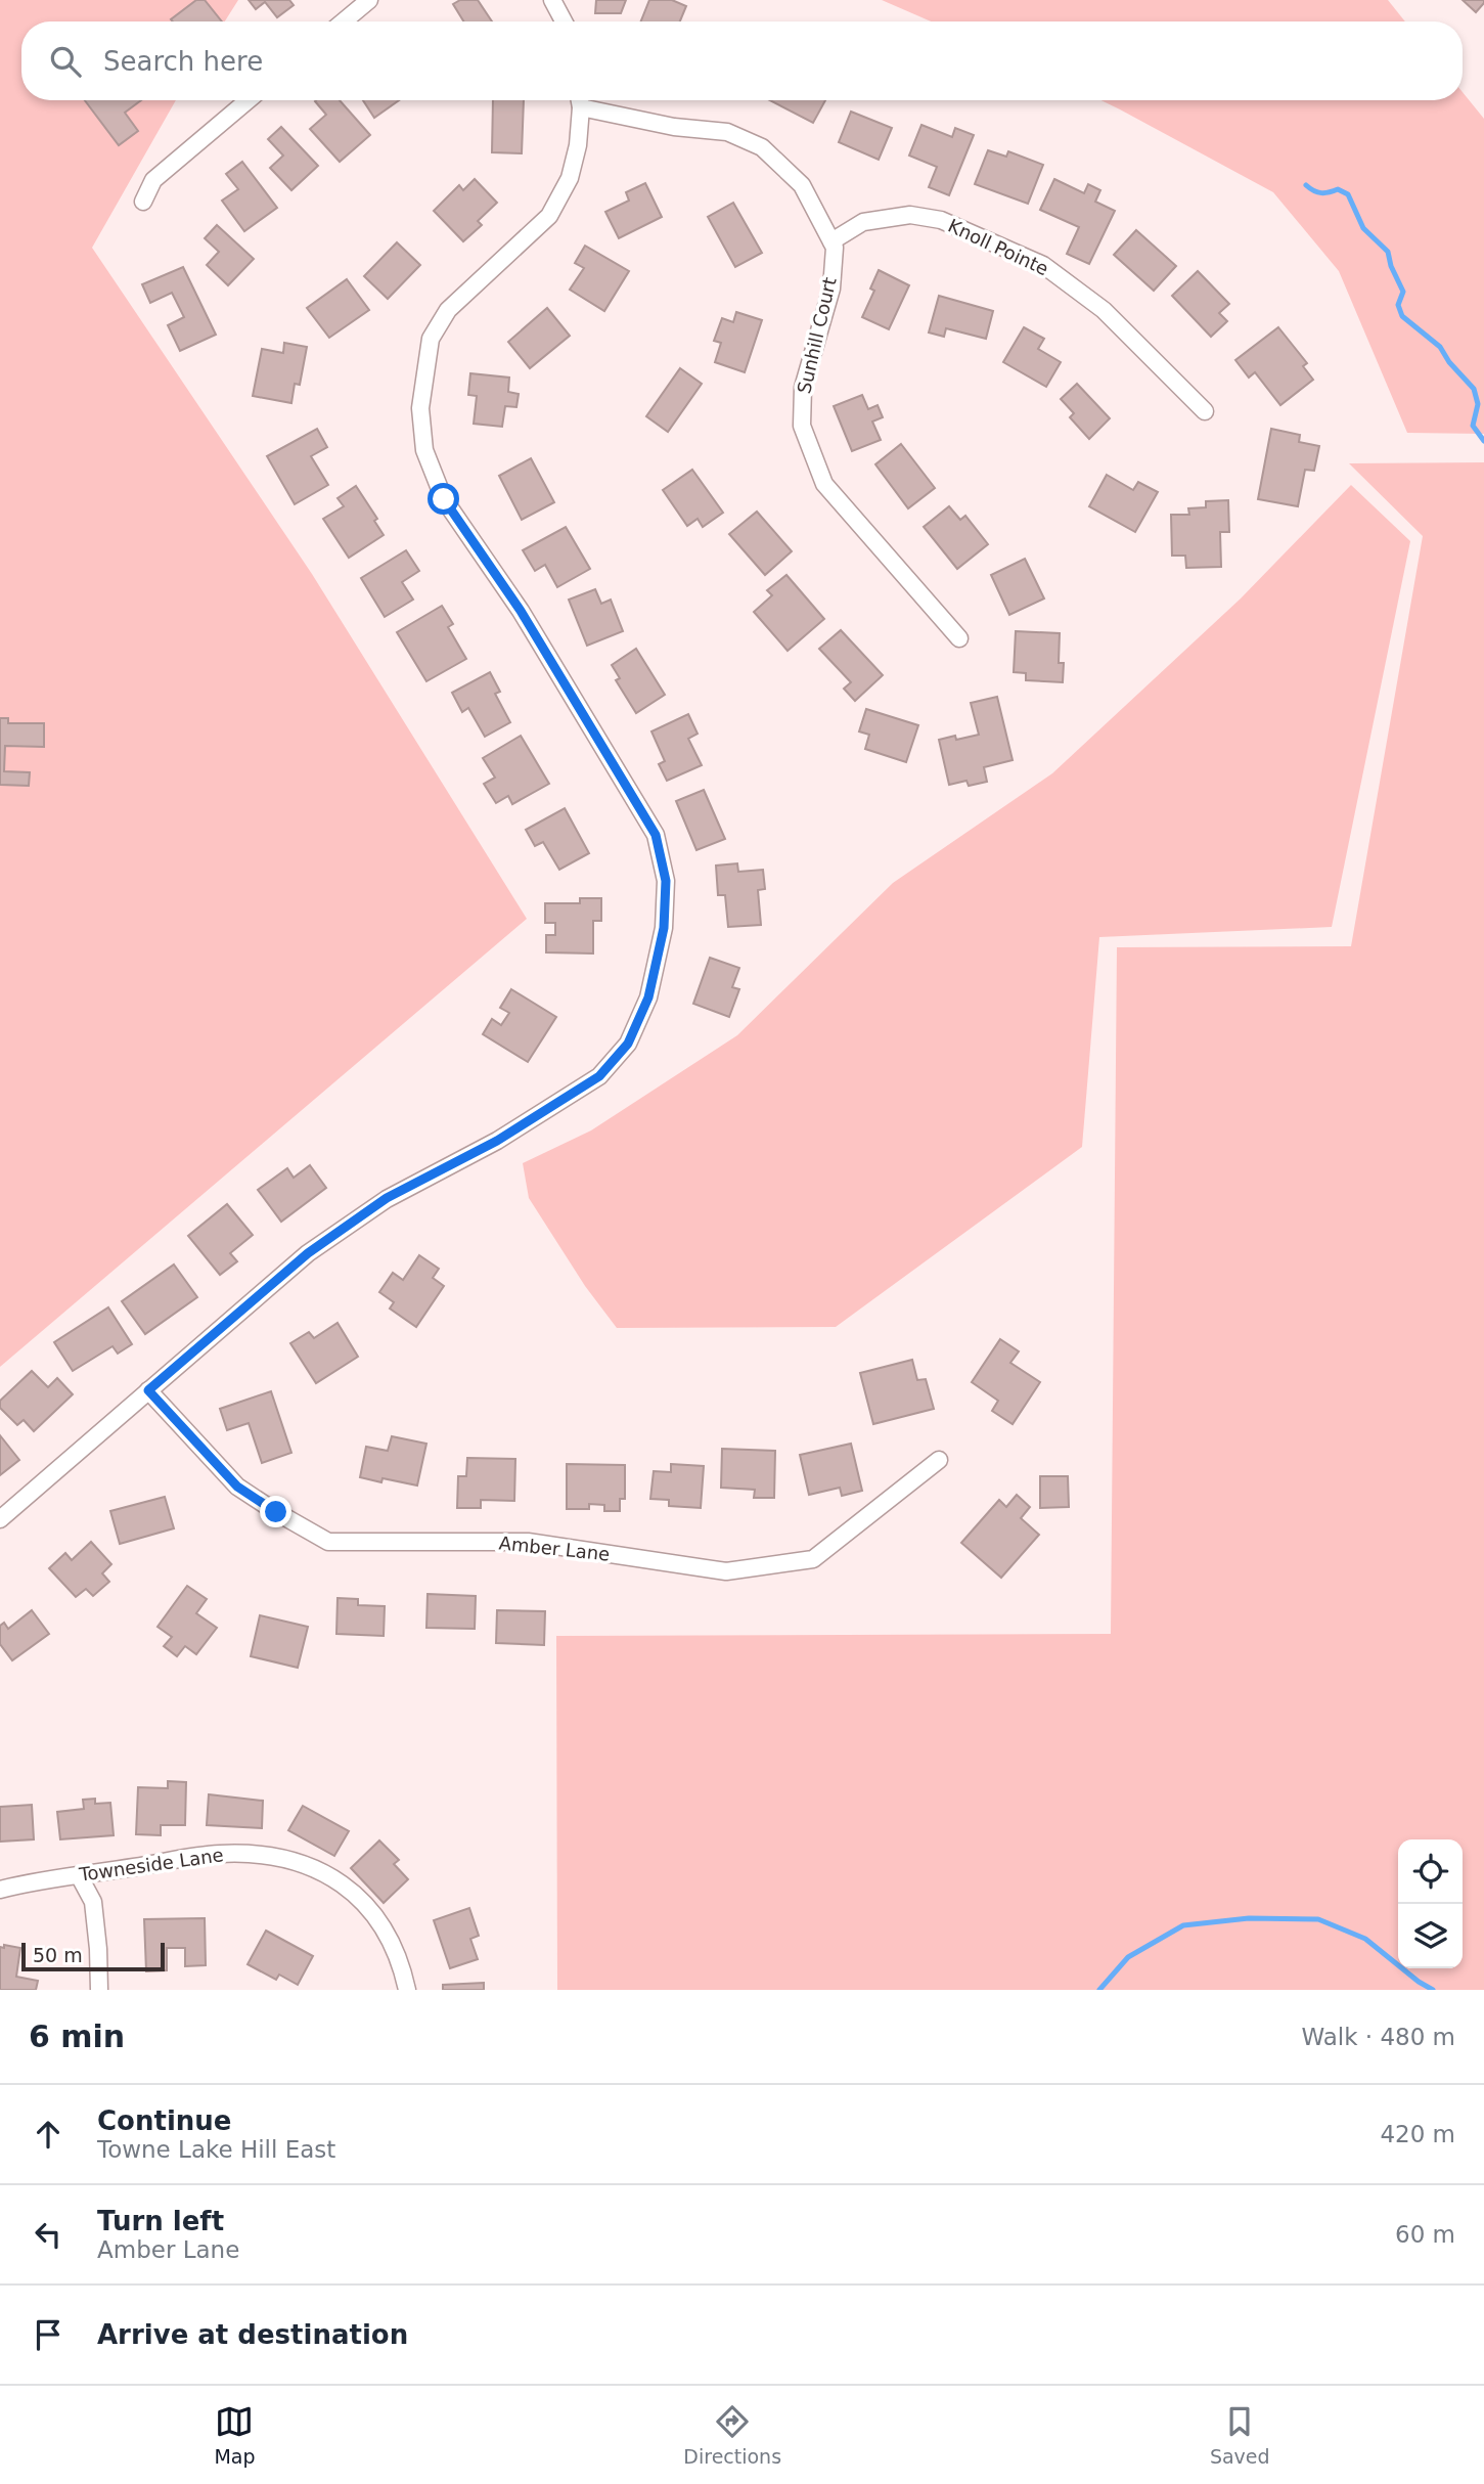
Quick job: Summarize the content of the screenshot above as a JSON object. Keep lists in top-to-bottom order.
{
  "streets": {
    "street": [
      "Knoll Pointe",
      "Sunhill Court",
      "Amber Lane",
      "Towneside Lane"
    ]
  },
  "crossings": [
    ["Knoll Pointe", "Sunhill Court"]
  ],
  "scale_bar": "50 m",
  "page": {
    "search": "Search here",
    "scale": "50 m",
    "heading": ["6 min", "Walk · 480 m"],
    "list": [
      ["Continue", "Towne Lake Hill East", "420 m"],
      ["Turn left", "Amber Lane", "60 m"],
      "Arrive at destination"
    ],
    "nav": ["Map", "Directions", "Saved"]
  }
}
